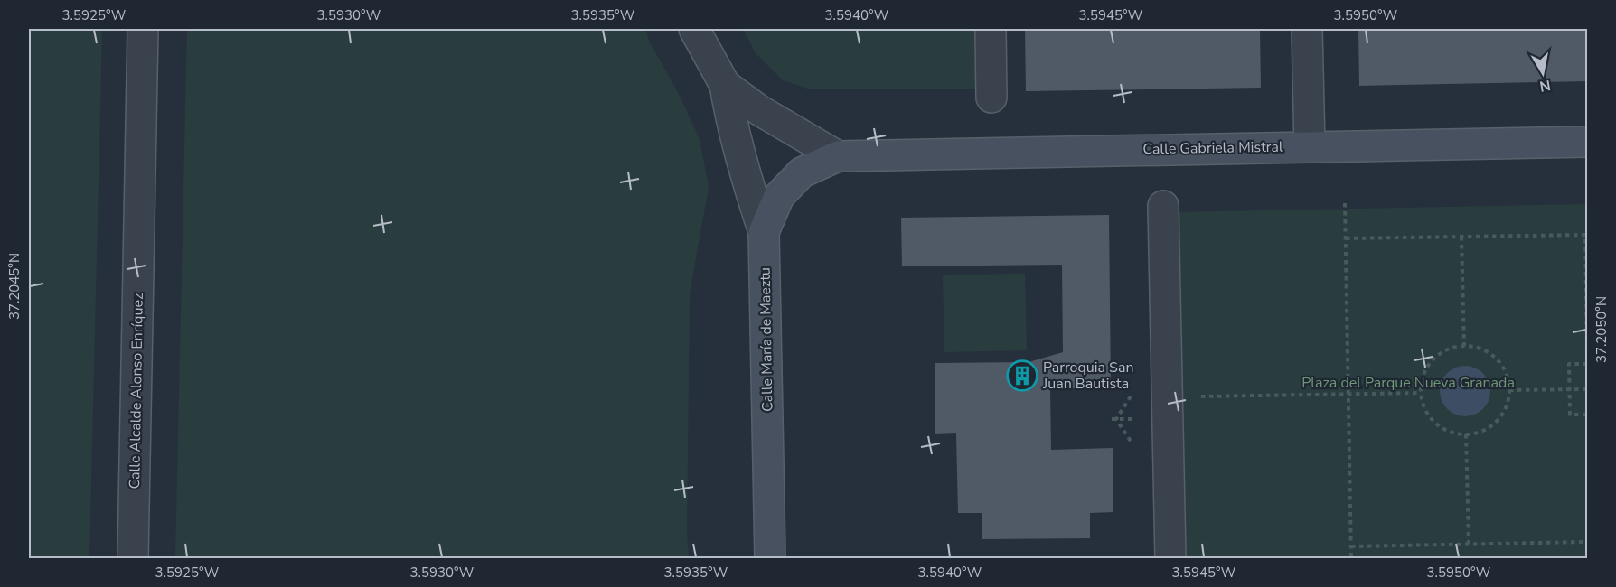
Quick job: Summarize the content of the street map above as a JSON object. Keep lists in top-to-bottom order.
{
  "streets": {
    "main road": ["Calle Gabriela Mistral", "Calle María de Maeztu"],
    "street": ["Calle Alcalde Alonso Enríquez"]
  },
  "crossings": [
    ["Calle Gabriela Mistral", "Calle María de Maeztu"]
  ],
  "parks": ["Plaza del Parque Nueva Granada"],
  "places": {
    "building": ["Parroquia San Juan Bautista"]
  },
  "north": "bottom",
  "coordinates": [
    "3.5925°W",
    "3.5930°W",
    "3.5935°W",
    "3.5940°W",
    "3.5945°W",
    "3.5950°W",
    "37.2045°N",
    "37.2050°N"
  ]
}
